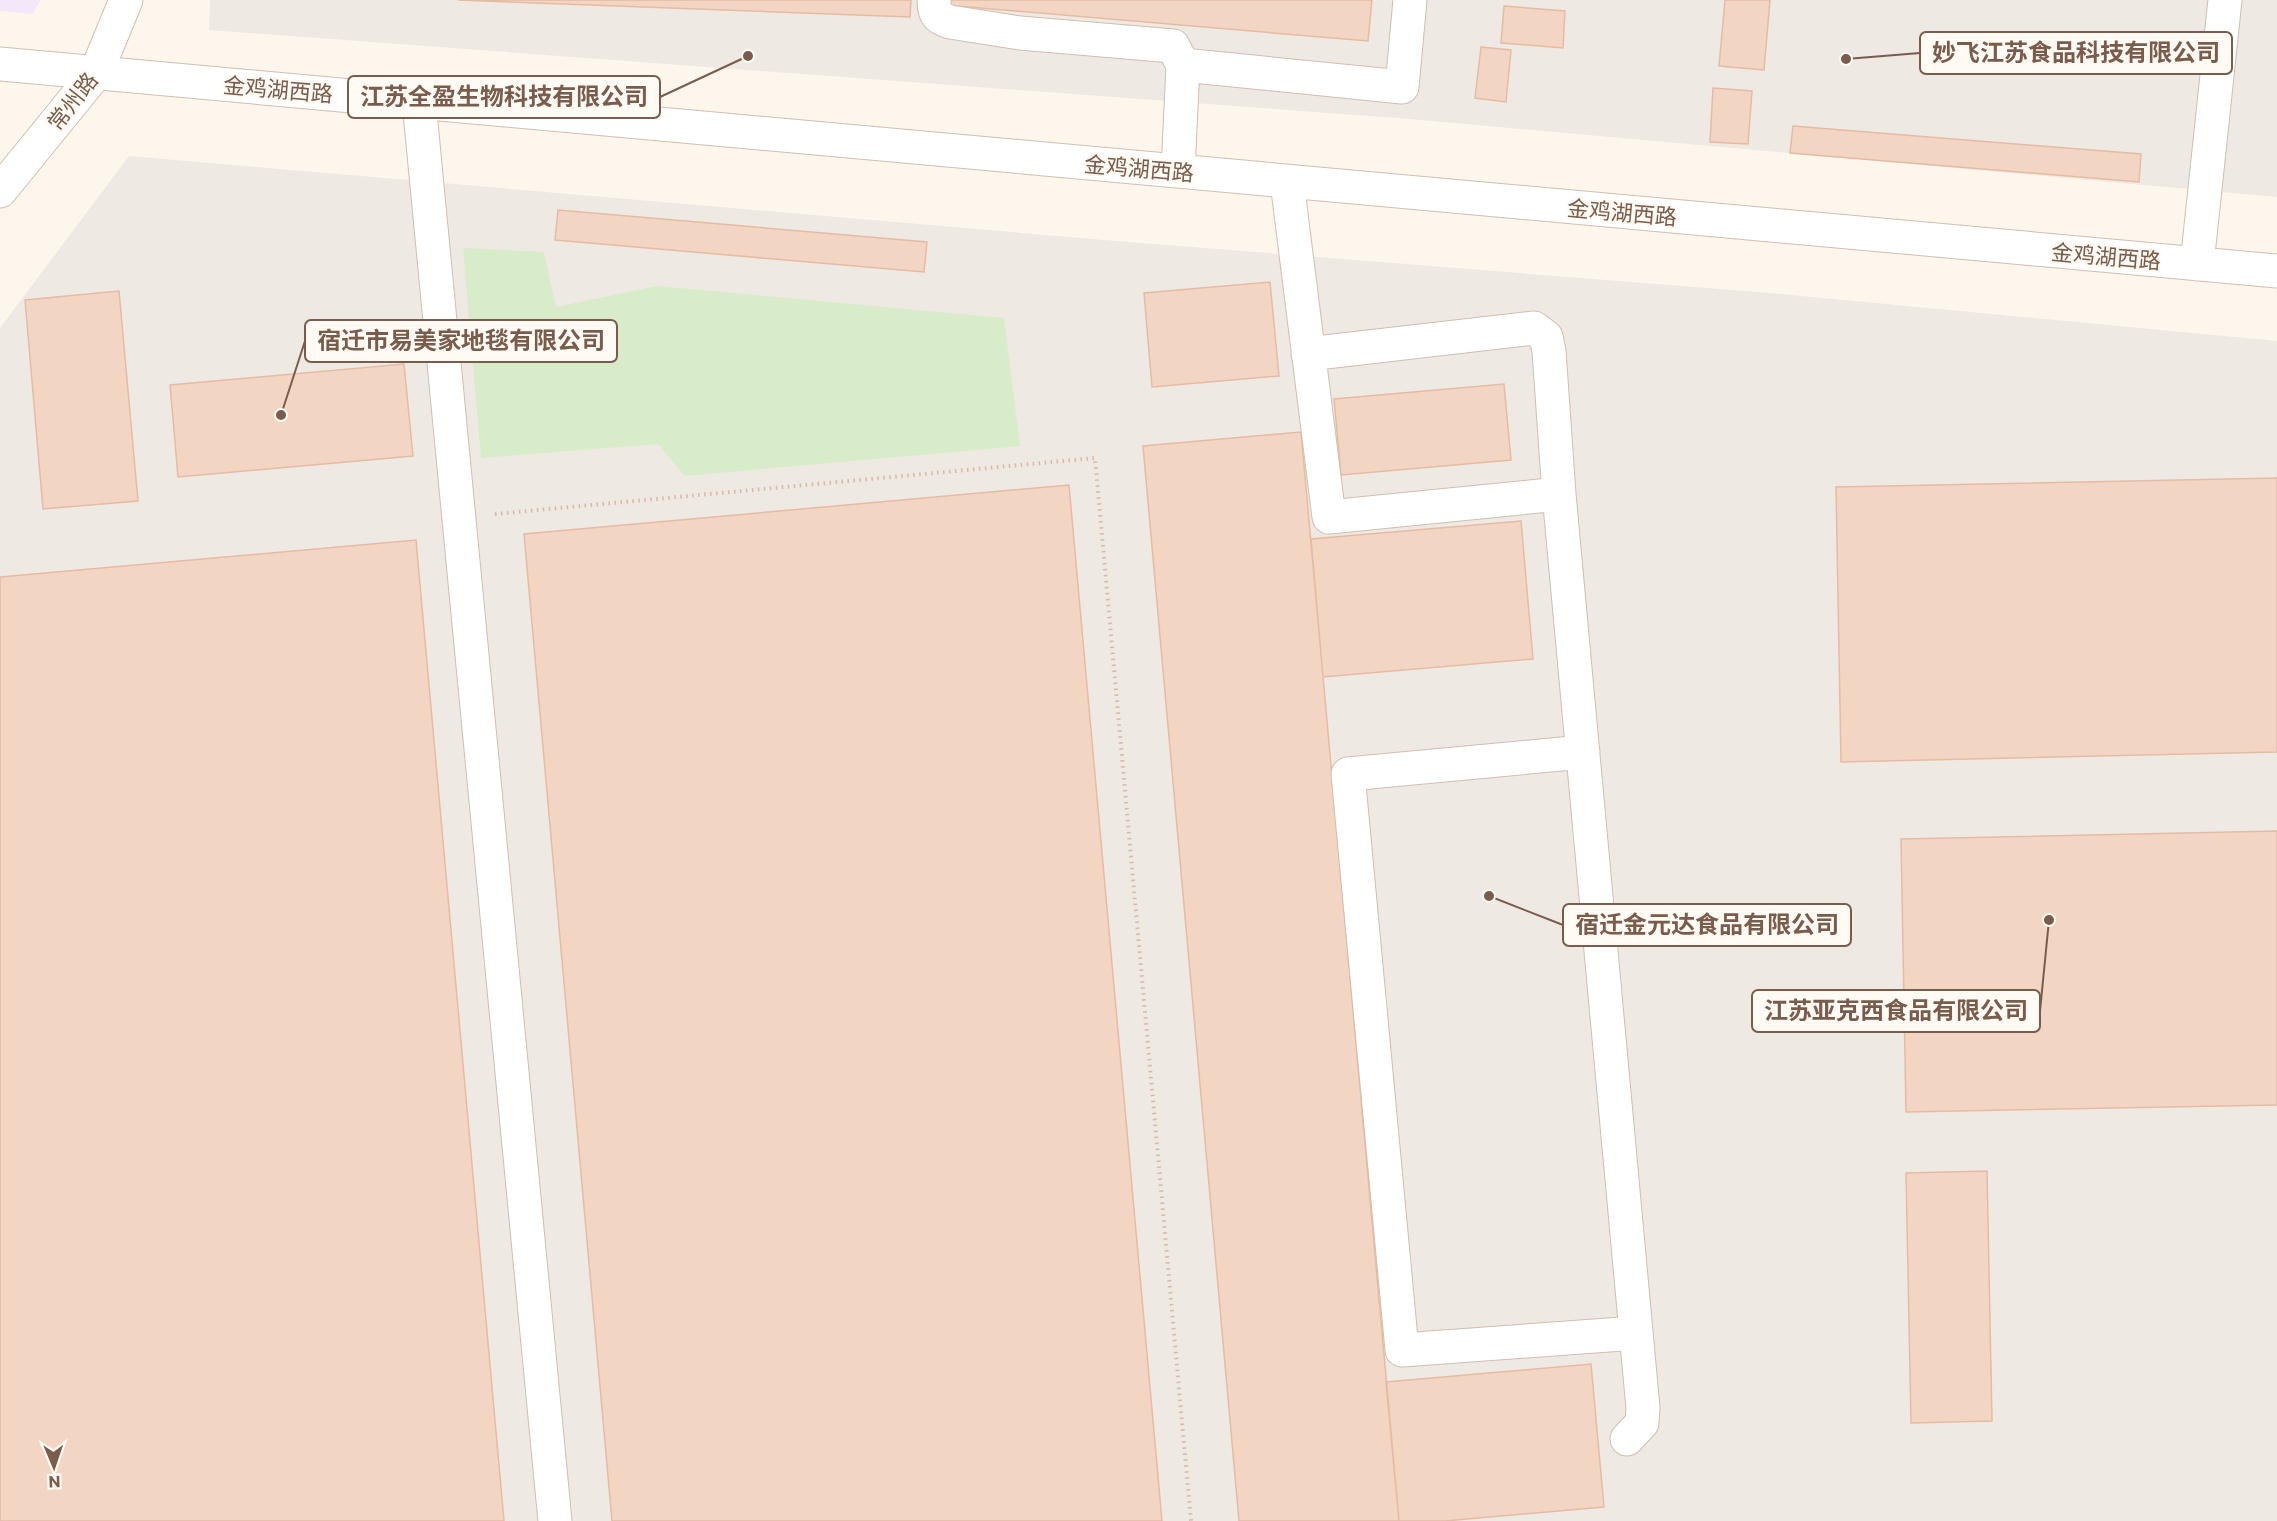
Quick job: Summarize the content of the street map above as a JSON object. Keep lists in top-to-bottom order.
{
  "streets": {
    "street": ["金鸡湖西路", "常州路"]
  },
  "crossings": [
    ["金鸡湖西路", "常州路"]
  ],
  "places": [
    "江苏全盈生物科技有限公司",
    "妙飞江苏食品科技有限公司",
    "宿迁市易美家地毯有限公司",
    "宿迁金元达食品有限公司",
    "江苏亚克西食品有限公司"
  ],
  "north": "bottom"
}
